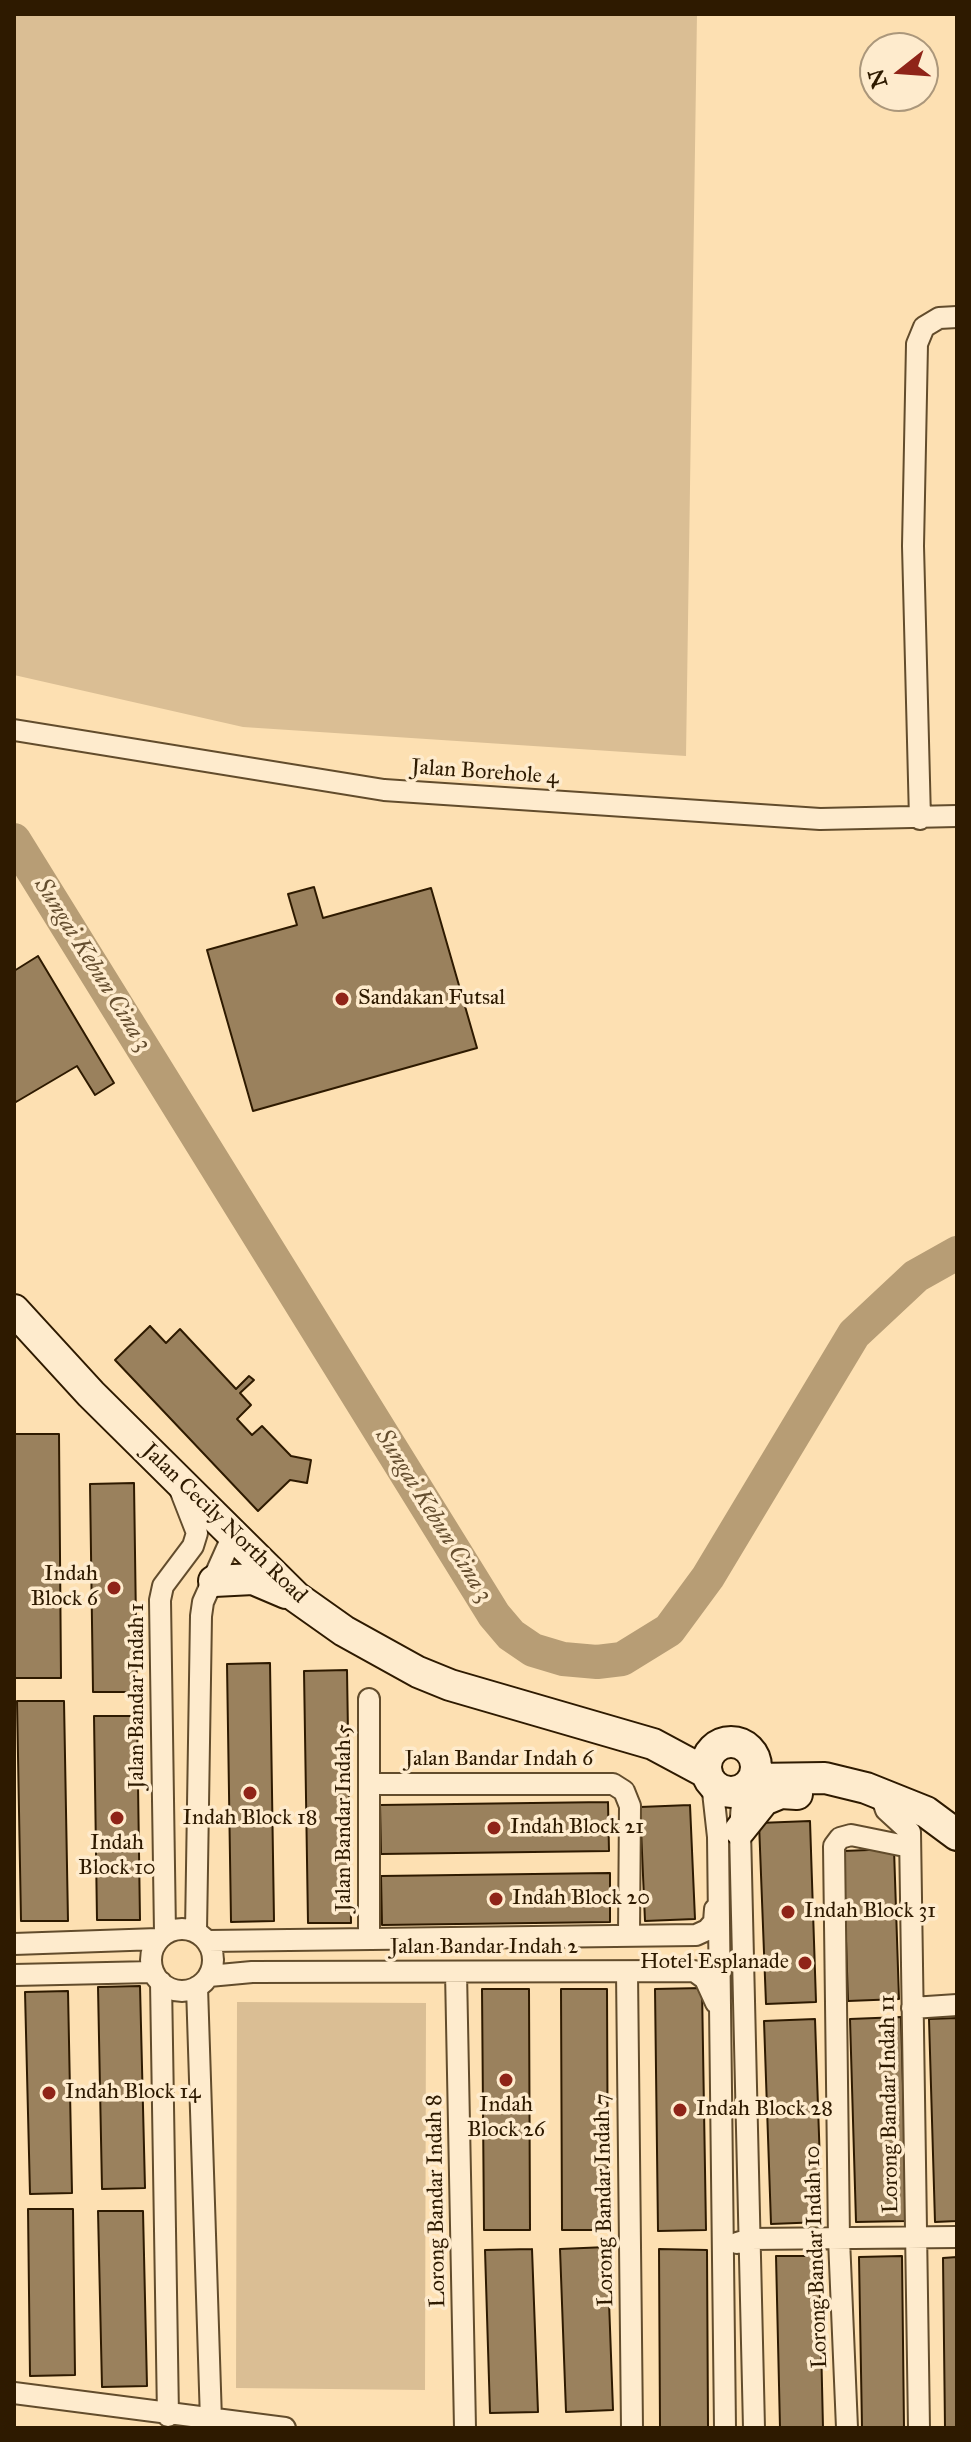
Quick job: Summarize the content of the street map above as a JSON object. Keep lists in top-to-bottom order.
{
  "streets": {
    "main road": ["Jalan Cecily North Road"],
    "street": [
      "Jalan Borehole 4",
      "Jalan Bandar Indah 1",
      "Jalan Bandar Indah 6",
      "Jalan Bandar Indah 5",
      "Jalan Bandar Indah 2",
      "Lorong Bandar Indah 11",
      "Lorong Bandar Indah 7",
      "Lorong Bandar Indah 8",
      "Lorong Bandar Indah 10"
    ]
  },
  "crossings": [
    ["Jalan Bandar Indah 1", "Jalan Bandar Indah 2"],
    ["Jalan Bandar Indah 6", "Jalan Bandar Indah 5"],
    ["Jalan Bandar Indah 6", "Jalan Bandar Indah 2"],
    ["Jalan Bandar Indah 5", "Jalan Bandar Indah 2"],
    ["Jalan Bandar Indah 2", "Lorong Bandar Indah 7"],
    ["Jalan Bandar Indah 2", "Lorong Bandar Indah 8"],
    ["Lorong Bandar Indah 11", "Lorong Bandar Indah 10"]
  ],
  "water": ["Sungai Kebun Cina 3"],
  "places": [
    "Sandakan Futsal",
    "Indah Block 6",
    "Indah Block 18",
    "Indah Block 10",
    "Indah Block 21",
    "Indah Block 20",
    "Indah Block 31",
    "Hotel Esplanade",
    "Indah Block 26",
    "Indah Block 14",
    "Indah Block 28"
  ],
  "north": "left"
}
